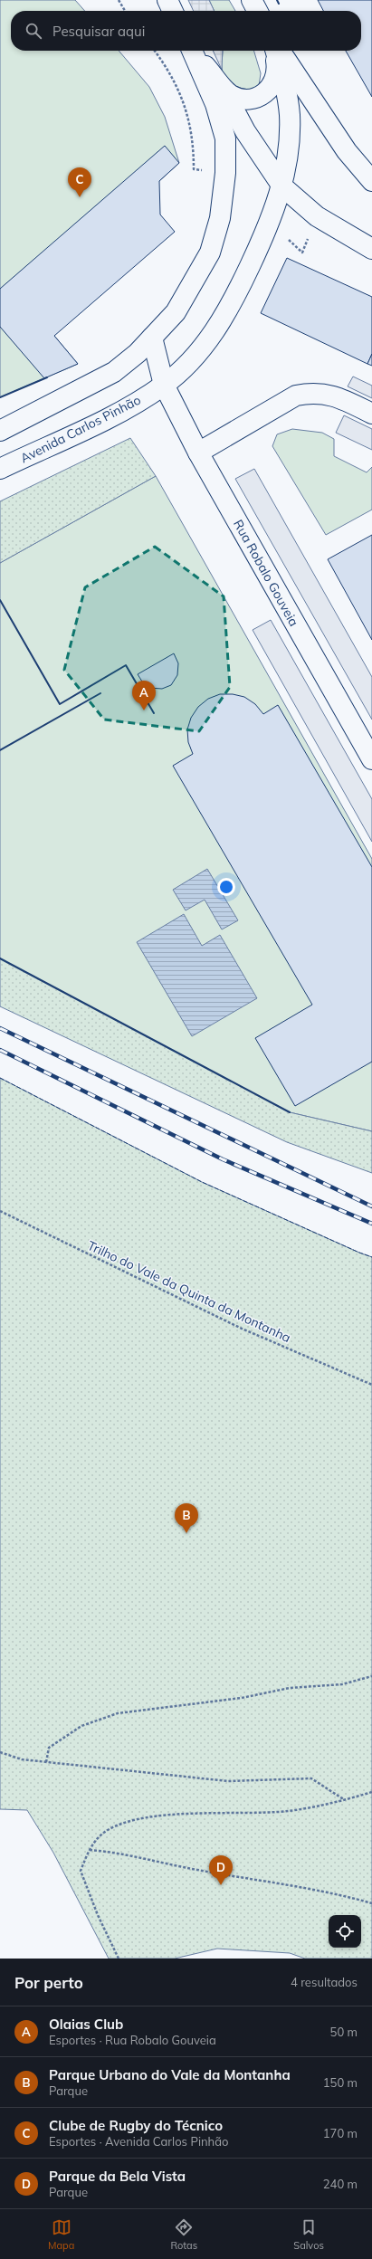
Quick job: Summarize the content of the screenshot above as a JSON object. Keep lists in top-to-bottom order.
{
  "streets": {
    "main road": ["Avenida Carlos Pinhão", "Rua Robalo Gouveia"],
    "path": ["Trilho do Vale da Quinta da Montanha"]
  },
  "crossings": [
    ["Avenida Carlos Pinhão", "Rua Robalo Gouveia"]
  ],
  "page": {
    "search": "Pesquisar aqui",
    "pins": [
      "C",
      "A",
      "B",
      "D"
    ],
    "heading": ["Por perto", "4 resultados"],
    "list": [
      {
        "mark": "A",
        "name": "Olaias Club",
        "note": "Esportes · Rua Robalo Gouveia",
        "value": "50 m"
      },
      {
        "mark": "B",
        "name": "Parque Urbano do Vale da Montanha",
        "note": "Parque",
        "value": "150 m"
      },
      {
        "mark": "C",
        "name": "Clube de Rugby do Técnico",
        "note": "Esportes · Avenida Carlos Pinhão",
        "value": "170 m"
      },
      {
        "mark": "D",
        "name": "Parque da Bela Vista",
        "note": "Parque",
        "value": "240 m"
      }
    ],
    "nav": ["Mapa", "Rotas", "Salvos"]
  }
}
